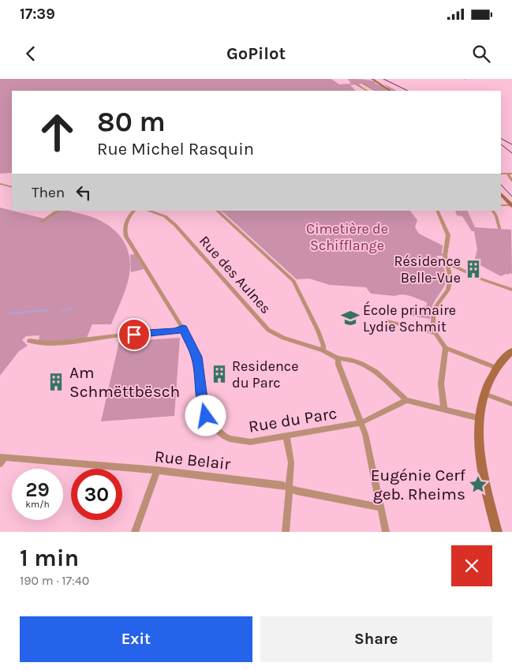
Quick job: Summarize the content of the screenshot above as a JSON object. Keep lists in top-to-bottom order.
{
  "streets": {
    "street": ["Rue des Aulnes", "Rue du Parc", "Rue Belair"]
  },
  "crossings": [
    ["Rue des Aulnes", "Rue du Parc"]
  ],
  "parks": ["Cimetière de Schifflange"],
  "places": {
    "building": ["Résidence Belle-Vue", "Residence du Parc", "Am Schmëttbësch"],
    "school or university": ["École primaire Lydie Schmit"],
    "place": ["Eugénie Cerf geb. Rheims"]
  },
  "page": {
    "status": "17:39",
    "header": "GoPilot",
    "turn": ["80 m", "Rue Michel Rasquin"],
    "then": "Then",
    "speed": "29 km/h",
    "limit": "30",
    "heading": ["1 min", "190 m · 17:40"],
    "buttons": ["Exit", "Share"]
  }
}
